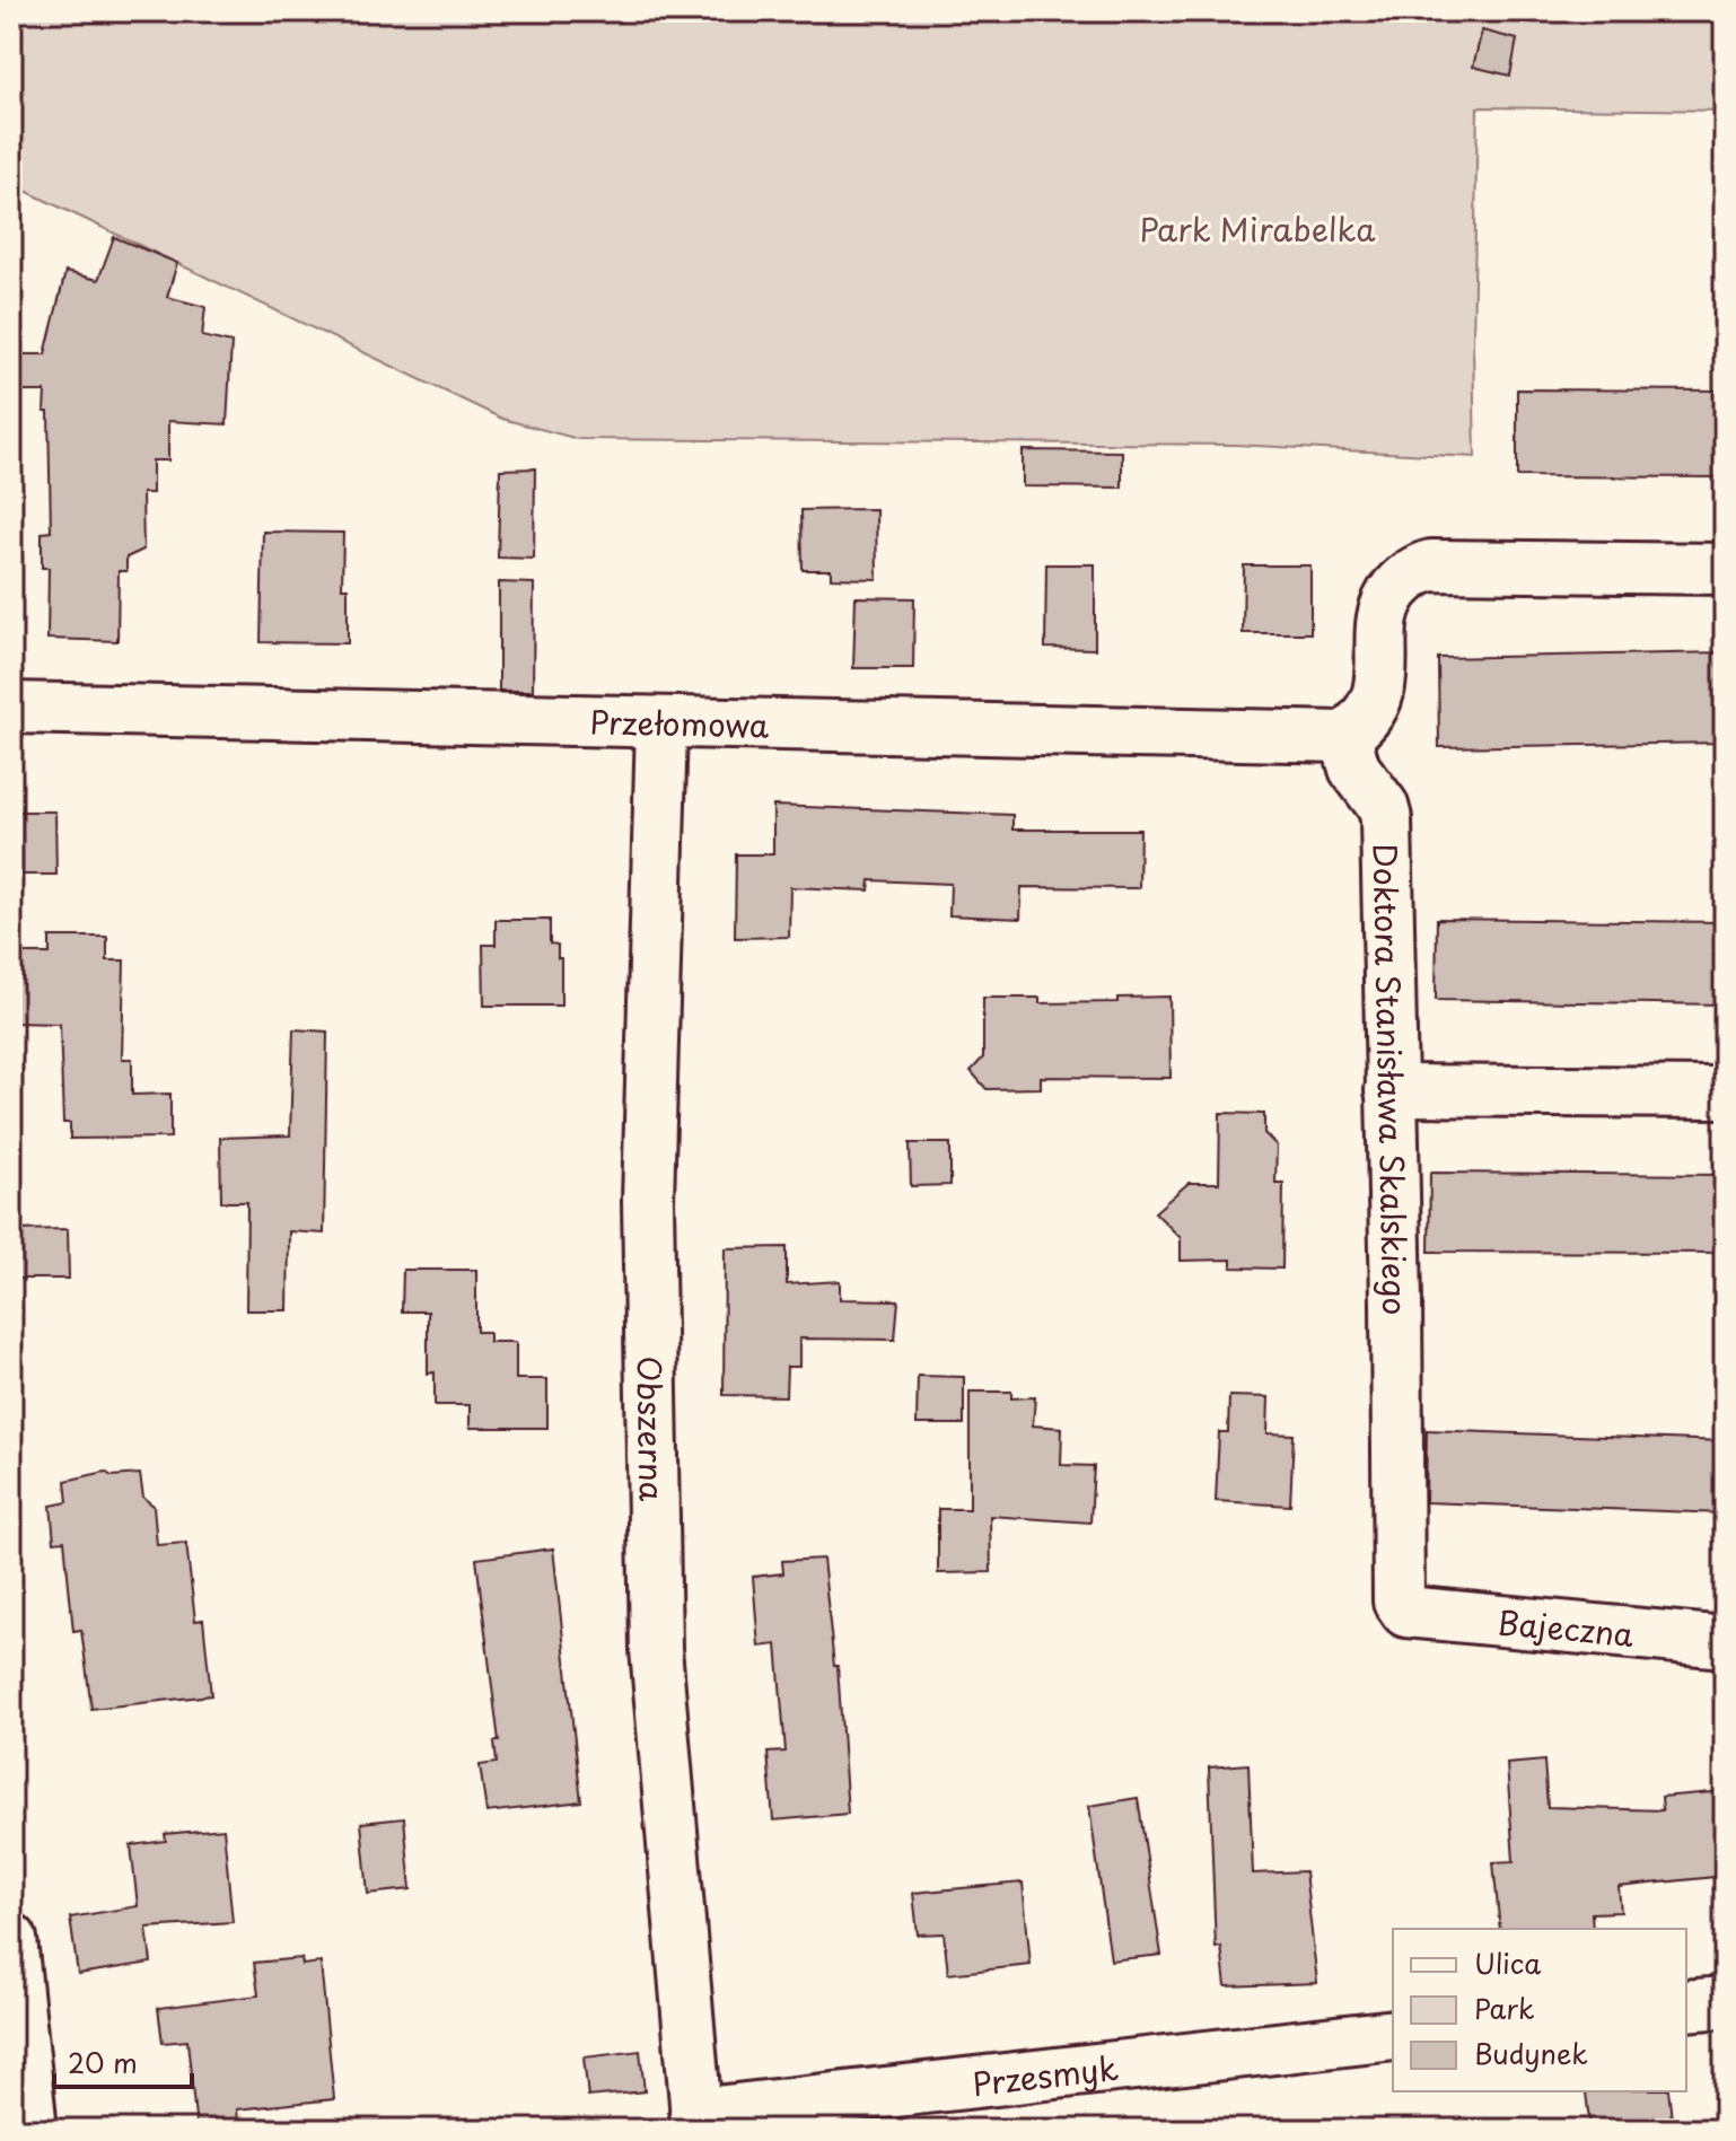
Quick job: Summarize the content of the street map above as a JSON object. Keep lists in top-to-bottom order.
{
  "streets": {
    "street": [
      "Przełomowa",
      "Doktora Stanisława Skalskiego",
      "Obszerna",
      "Bajeczna",
      "Przesmyk"
    ]
  },
  "crossings": [
    ["Przełomowa", "Doktora Stanisława Skalskiego"],
    ["Przełomowa", "Obszerna"],
    ["Doktora Stanisława Skalskiego", "Bajeczna"],
    ["Obszerna", "Przesmyk"]
  ],
  "parks": ["Park Mirabelka"],
  "legend": ["Ulica", "Park", "Budynek"],
  "scale_bar": "20 m"
}
